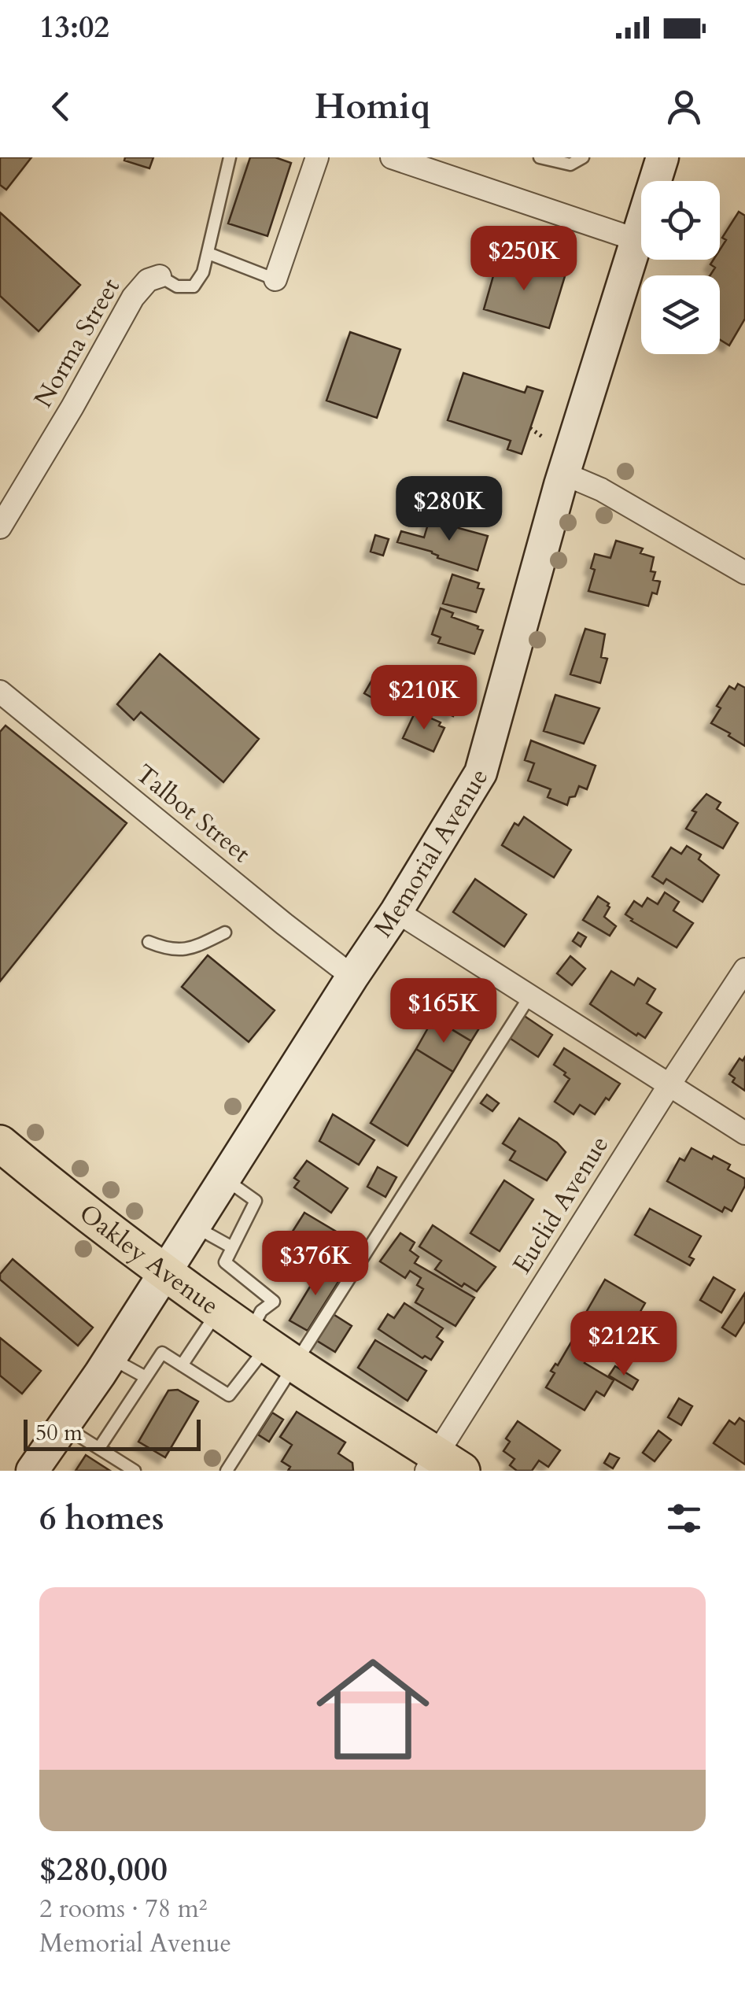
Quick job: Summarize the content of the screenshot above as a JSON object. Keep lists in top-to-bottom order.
{
  "streets": {
    "main road": ["Memorial Avenue", "Oakley Avenue"],
    "street": ["Norma Street", "Talbot Street", "Euclid Avenue"]
  },
  "crossings": [
    ["Talbot Street", "Memorial Avenue"],
    ["Memorial Avenue", "Oakley Avenue"],
    ["Euclid Avenue", "Oakley Avenue"]
  ],
  "scale_bar": "50 m",
  "page": {
    "status": "13:02",
    "header": "Homiq",
    "price": [
      "$250K",
      "$280K",
      "$210K",
      "$165K",
      "$376K",
      "$212K"
    ],
    "scale": "50 m",
    "heading": "6 homes",
    "list": [
      {
        "name": "$280,000",
        "note": "2 rooms · 78 m² · Memorial Avenue"
      }
    ]
  }
}
